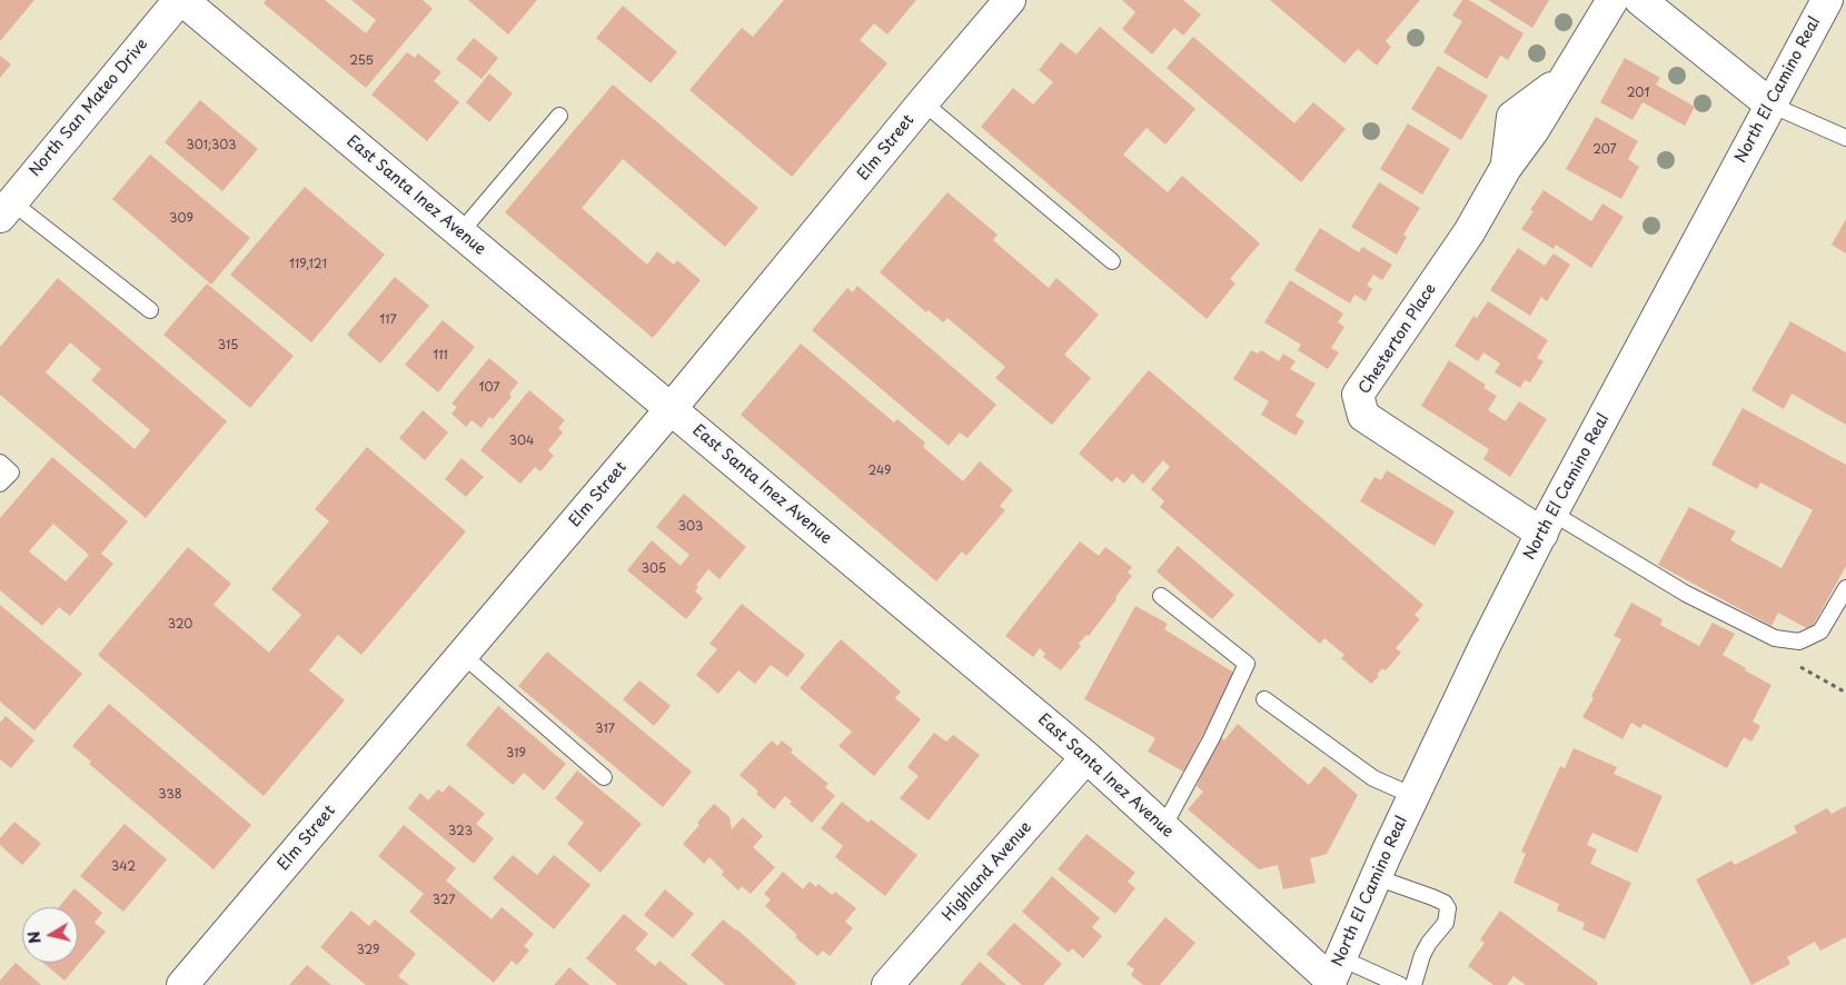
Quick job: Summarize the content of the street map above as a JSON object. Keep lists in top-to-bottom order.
{
  "streets": {
    "street": [
      "North El Camino Real",
      "North San Mateo Drive",
      "Elm Street",
      "East Santa Inez Avenue",
      "Chesterton Place",
      "Highland Avenue"
    ]
  },
  "crossings": [
    ["North El Camino Real", "East Santa Inez Avenue"],
    ["North El Camino Real", "Chesterton Place"],
    ["North San Mateo Drive", "East Santa Inez Avenue"],
    ["Elm Street", "East Santa Inez Avenue"],
    ["East Santa Inez Avenue", "Highland Avenue"]
  ],
  "house_numbers": [
    "255",
    "201",
    "301;303",
    "207",
    "309",
    "119,121",
    "117",
    "315",
    "111",
    "107",
    "304",
    "249",
    "303",
    "305",
    "320",
    "317",
    "319",
    "338",
    "323",
    "342",
    "327",
    "329"
  ],
  "north": "left"
}
